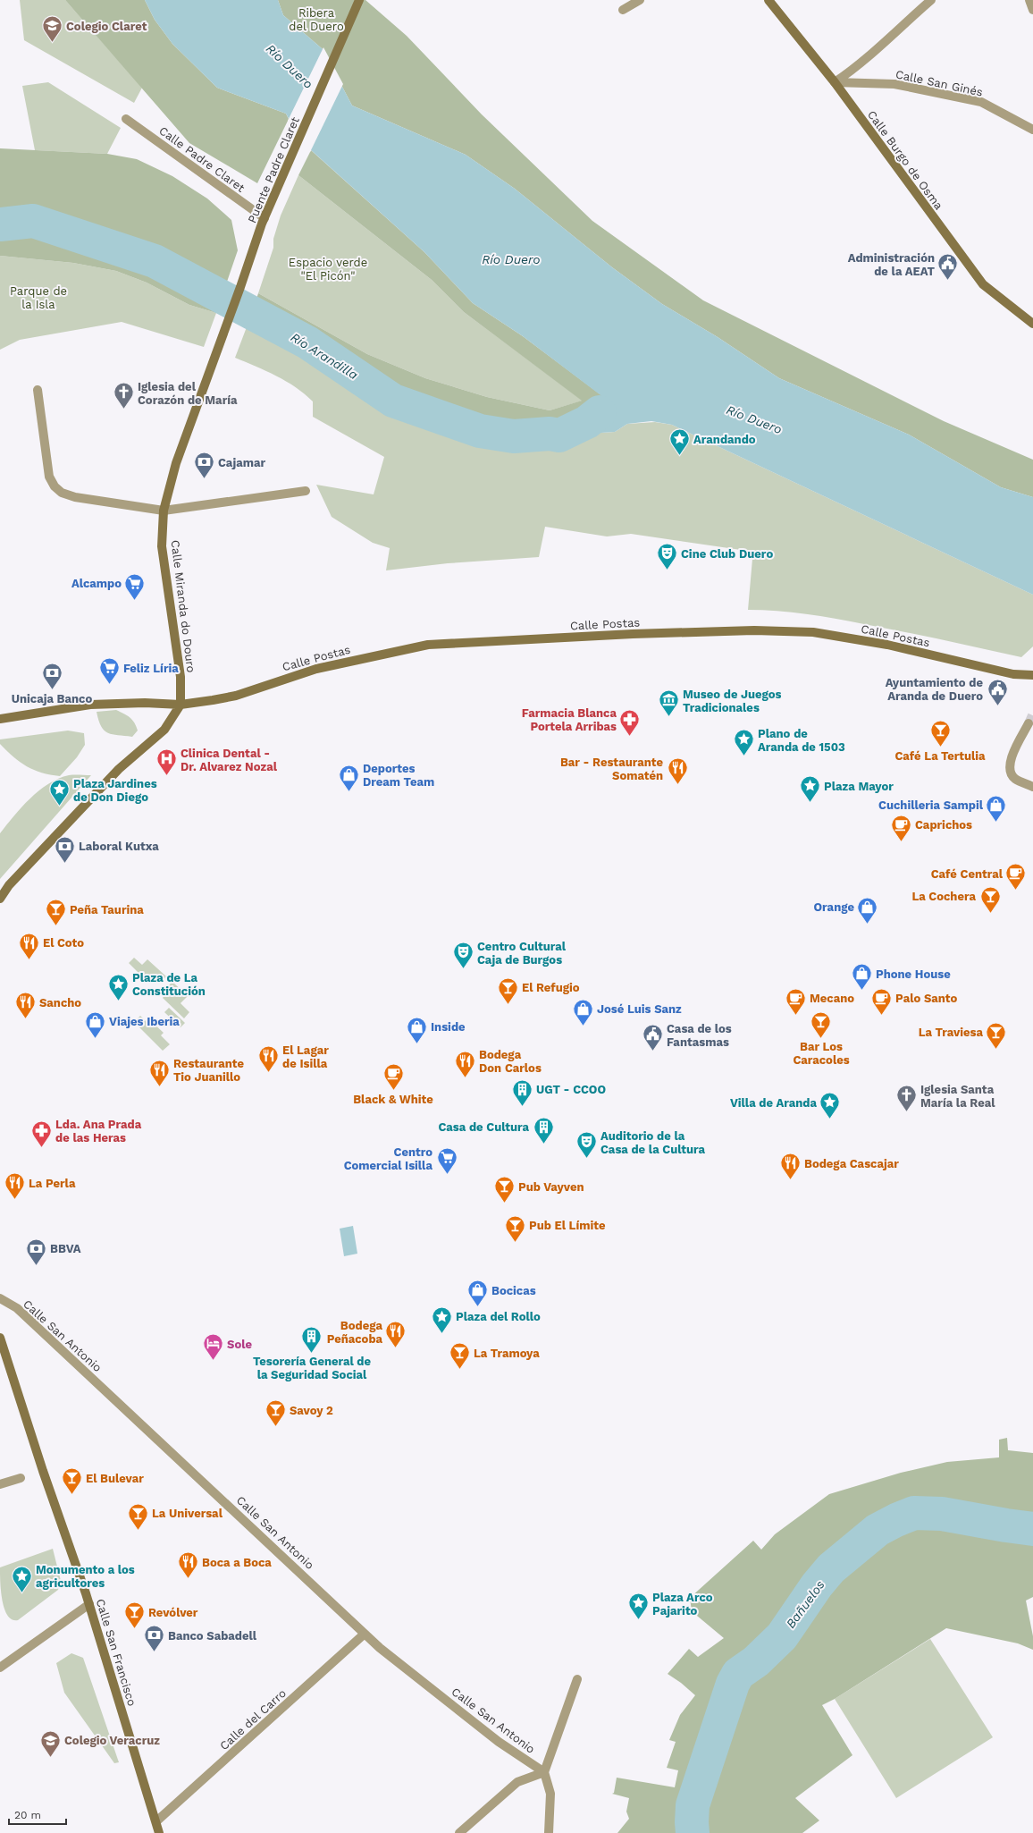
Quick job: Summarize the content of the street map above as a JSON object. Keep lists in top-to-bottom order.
{
  "streets": {
    "street": [
      "Calle San Ginés",
      "Calle Padre Claret",
      "Calle Burgo de Osma",
      "Puente Padre Claret",
      "Calle Miranda do Douro",
      "Calle Postas",
      "Calle San Antonio",
      "Calle San Francisco",
      "Calle del Carro"
    ]
  },
  "crossings": [
    ["Calle San Ginés", "Calle Burgo de Osma"],
    ["Calle Padre Claret", "Puente Padre Claret"],
    ["Puente Padre Claret", "Calle Miranda do Douro"],
    ["Calle Miranda do Douro", "Calle Postas"],
    ["Calle San Antonio", "Calle del Carro"],
    ["Calle San Francisco", "Calle del Carro"]
  ],
  "water": ["Río Duero", "Río Arandilla", "Bañuelos"],
  "parks": ["Ribera del Duero", "Espacio verde \"El Picón\"", "Parque de la Isla"],
  "places": {
    "school or university": ["Colegio Claret", "Colegio Veracruz"],
    "public building": ["Administración de la AEAT", "Ayuntamiento de Aranda de Duero", "Casa de los Fantasmas"],
    "church": ["Iglesia del Corazón de María", "Iglesia Santa María la Real"],
    "place": [
      "Arandando",
      "Plano de Aranda de 1503",
      "Plaza Mayor",
      "Plaza Jardines de Don Diego",
      "Plaza de La Constitución",
      "Villa de Aranda",
      "Plaza del Rollo",
      "Monumento a los agricultores",
      "Plaza Arco Pajarito"
    ],
    "bank": [
      "Cajamar",
      "Unicaja Banco",
      "Laboral Kutxa",
      "BBVA",
      "Banco Sabadell"
    ],
    "theatre": ["Cine Club Duero", "Centro Cultural Caja de Burgos", "Auditorio de la Casa de la Cultura"],
    "supermarket": ["Alcampo", "Feliz Líria", "Centro Comercial Isilla"],
    "museum": ["Museo de Juegos Tradicionales"],
    "pharmacy": ["Farmacia Blanca Portela Arribas", "Lda. Ana Prada de las Heras"],
    "bar": [
      "Café La Tertulia",
      "La Cochera",
      "Peña Taurina",
      "El Refugio",
      "Bar Los Caracoles",
      "La Traviesa",
      "Pub Vayven",
      "Pub El Límite",
      "La Tramoya",
      "Savoy 2",
      "El Bulevar",
      "La Universal",
      "Revólver"
    ],
    "hospital": ["Clinica Dental - Dr. Alvarez Nozal"],
    "restaurant": [
      "Bar - Restaurante Somatén",
      "El Coto",
      "Sancho",
      "El Lagar de Isilla",
      "Bodega Don Carlos",
      "Restaurante Tio Juanillo",
      "Bodega Cascajar",
      "La Perla",
      "Bodega Peñacoba",
      "Boca a Boca"
    ],
    "shop": [
      "Deportes Dream Team",
      "Cuchilleria Sampil",
      "Orange",
      "Phone House",
      "José Luis Sanz",
      "Viajes Iberia",
      "Inside",
      "Bocicas"
    ],
    "cafe": [
      "Caprichos",
      "Café Central",
      "Mecano",
      "Palo Santo",
      "Black & White"
    ],
    "building": ["UGT - CCOO", "Casa de Cultura", "Tesorería General de la Seguridad Social"],
    "hotel": ["Sole"]
  },
  "scale_bar": "20 m"
}
